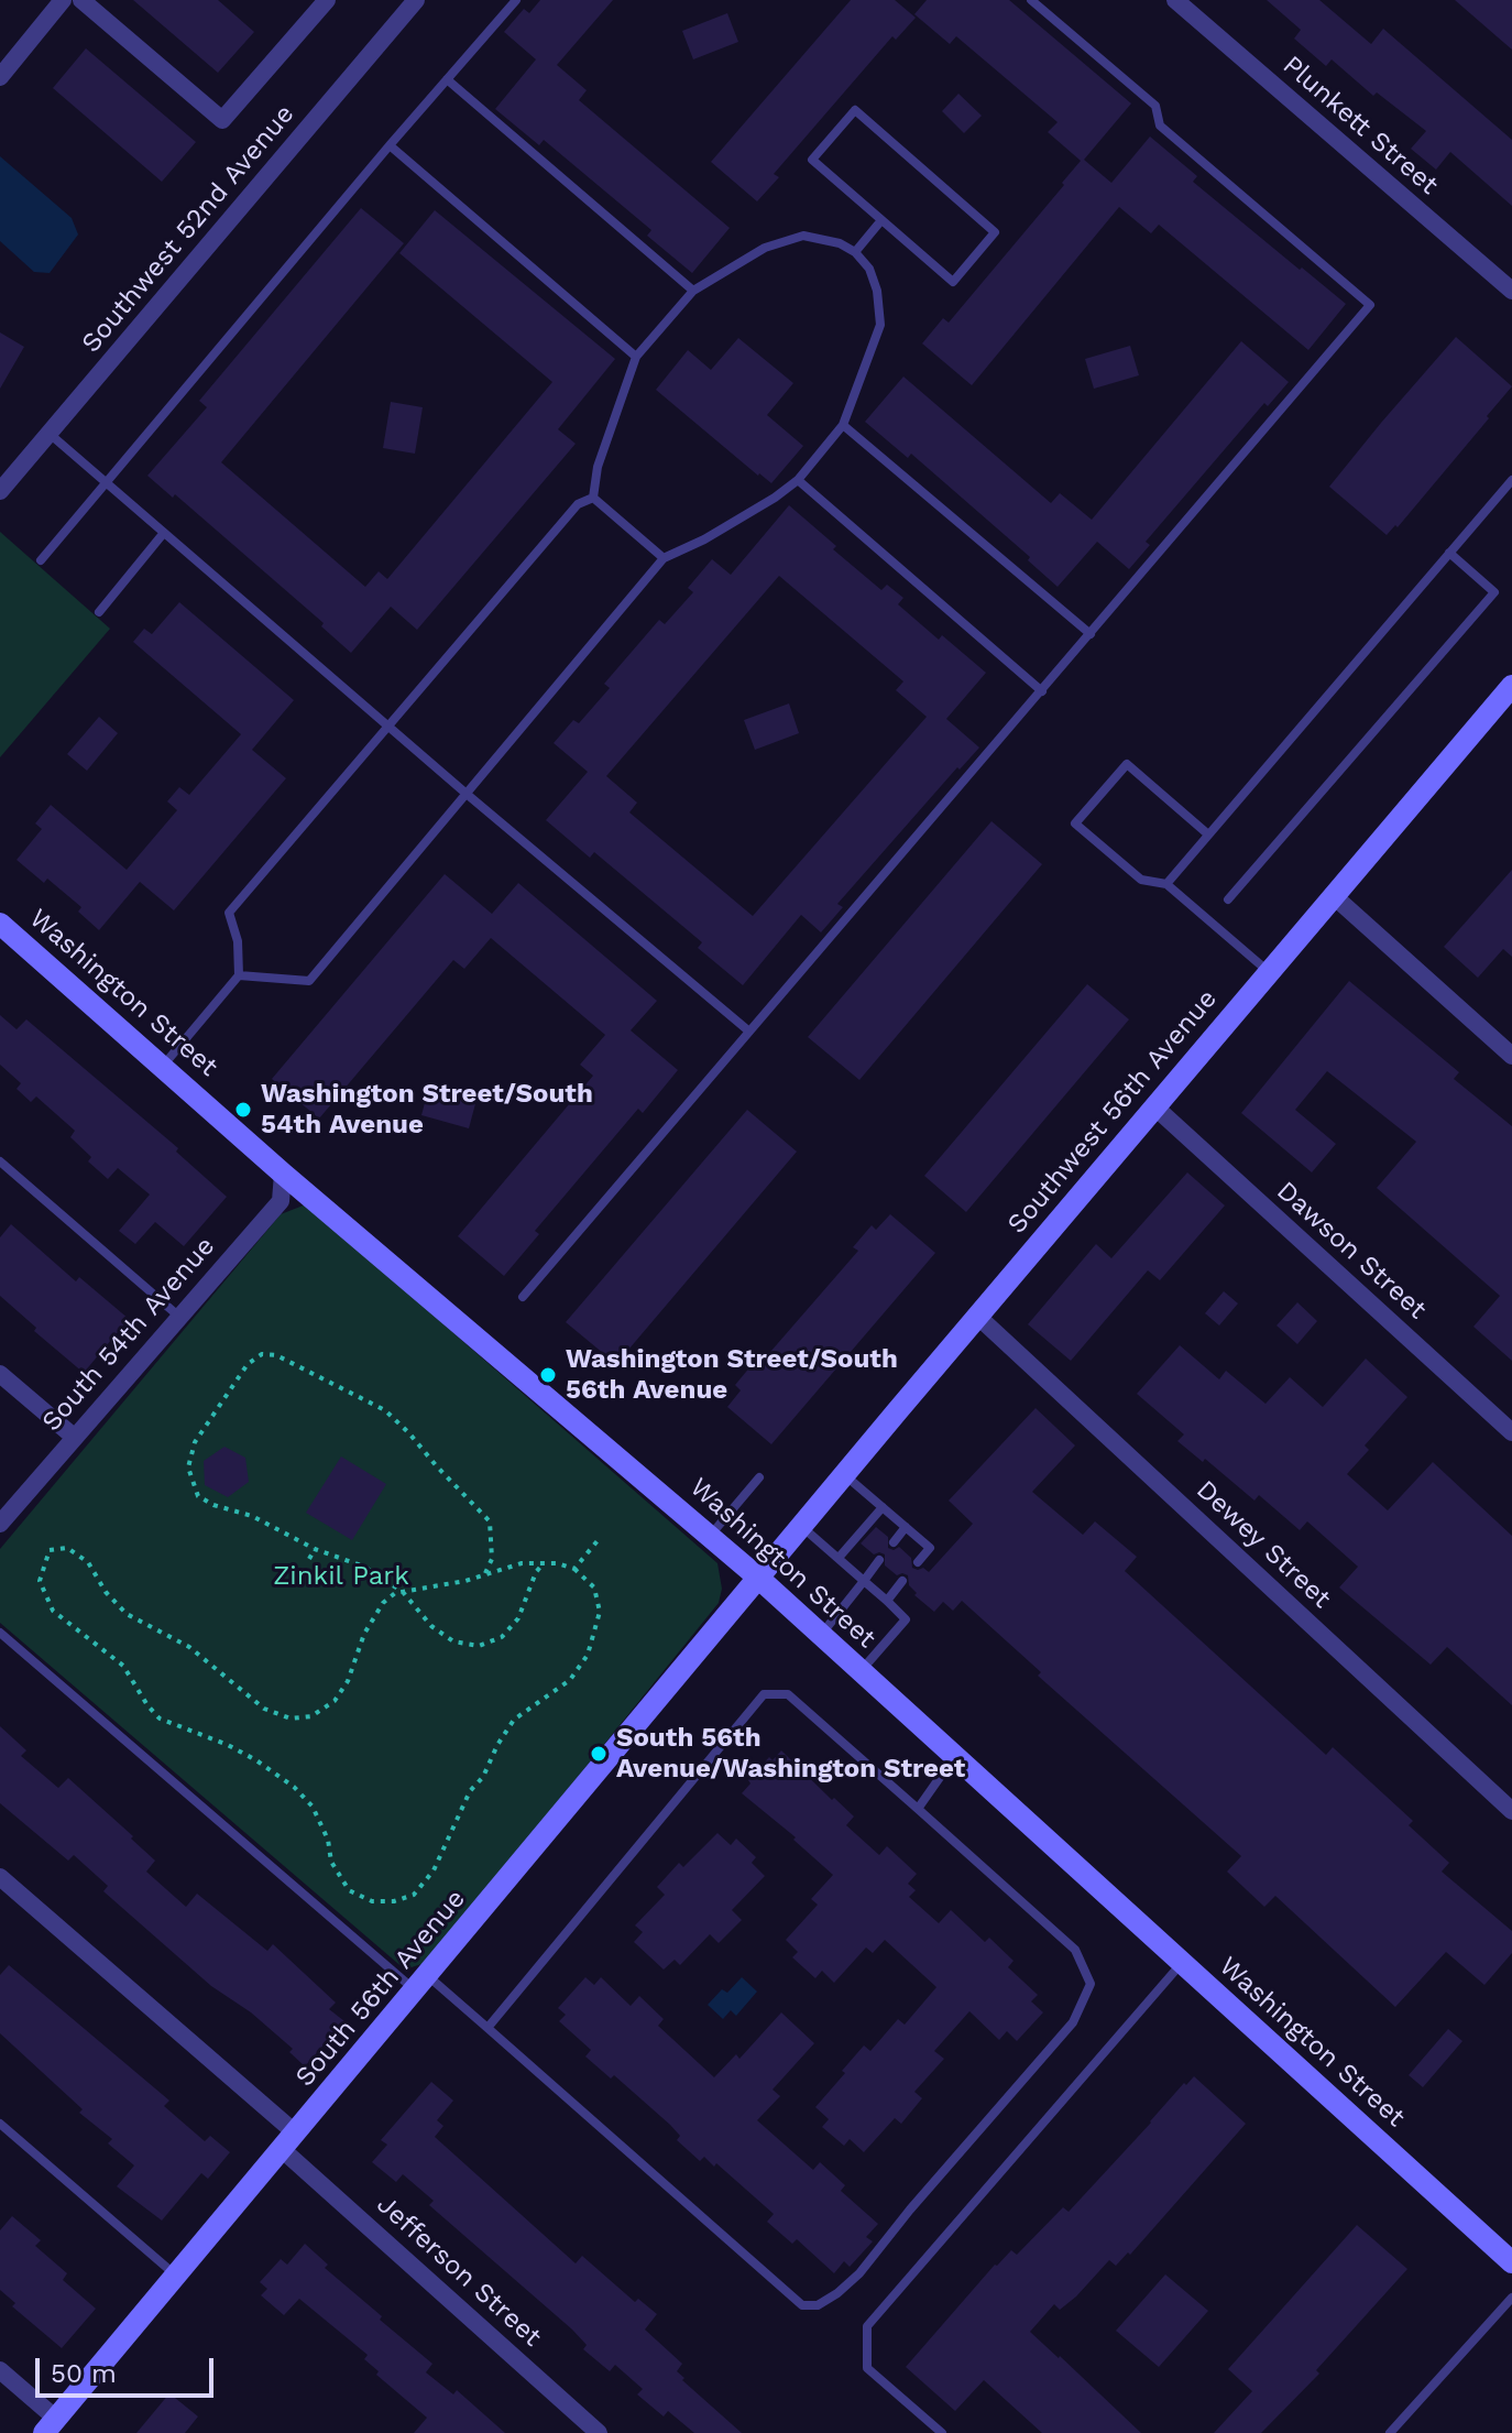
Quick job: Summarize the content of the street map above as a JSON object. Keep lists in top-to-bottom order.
{
  "streets": {
    "street": [
      "Plunkett Street",
      "Southwest 52nd Avenue",
      "Washington Street",
      "Southwest 56th Avenue",
      "Dawson Street",
      "South 54th Avenue",
      "Dewey Street",
      "South 56th Avenue",
      "Jefferson Street"
    ]
  },
  "crossings": [
    ["Washington Street", "Southwest 56th Avenue"],
    ["Washington Street", "South 54th Avenue"],
    ["Washington Street", "South 56th Avenue"],
    ["Southwest 56th Avenue", "Dawson Street"],
    ["Southwest 56th Avenue", "Dewey Street"],
    ["Southwest 56th Avenue", "South 56th Avenue"],
    ["South 56th Avenue", "Jefferson Street"]
  ],
  "parks": ["Zinkil Park"],
  "places": ["Washington Street/South 54th Avenue", "Washington Street/South 56th Avenue", "South 56th Avenue/Washington Street"],
  "scale_bar": "50 m"
}
